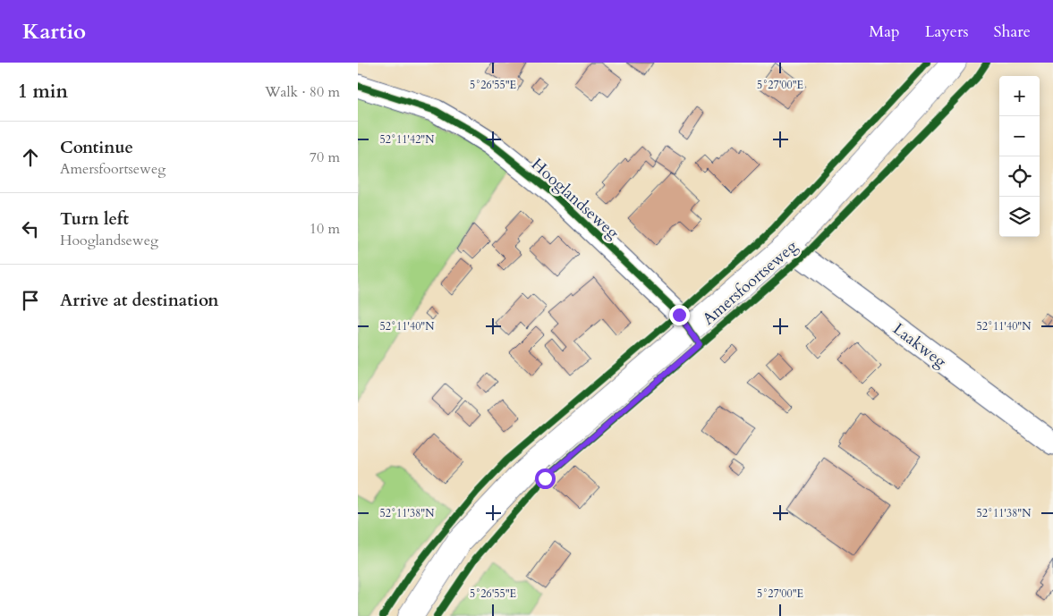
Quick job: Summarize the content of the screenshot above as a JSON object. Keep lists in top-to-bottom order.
{
  "streets": {
    "main road": ["Amersfoortseweg"],
    "street": ["Hooglandseweg", "Laakweg"]
  },
  "crossings": [
    ["Hooglandseweg", "Amersfoortseweg"],
    ["Amersfoortseweg", "Laakweg"]
  ],
  "page": {
    "header": "Kartio",
    "nav": ["Map", "Layers", "Share"],
    "heading": ["1 min", "Walk · 80 m"],
    "map_buttons": ["+", "−"],
    "list": [
      ["Continue", "Amersfoortseweg", "70 m"],
      ["Turn left", "Hooglandseweg", "10 m"],
      "Arrive at destination"
    ]
  },
  "coordinates": [
    "5°26'55\"E",
    "5°27'00\"E",
    "52°11'42\"N",
    "52°11'40\"N",
    "52°11'38\"N"
  ]
}
